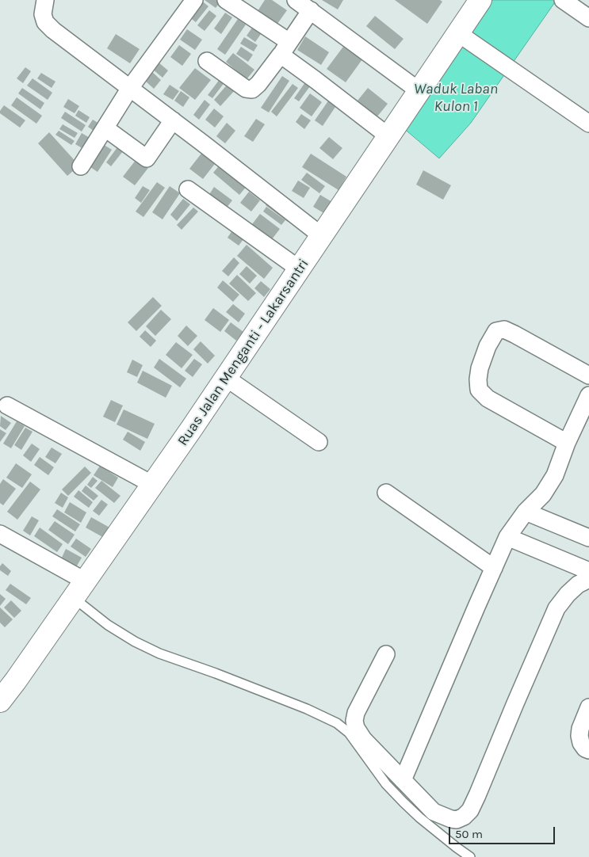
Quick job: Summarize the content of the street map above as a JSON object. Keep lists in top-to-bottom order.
{
  "streets": {
    "main road": ["Ruas Jalan Menganti - Lakarsantri"]
  },
  "water": ["Waduk Laban Kulon 1"],
  "scale_bar": "50 m"
}
